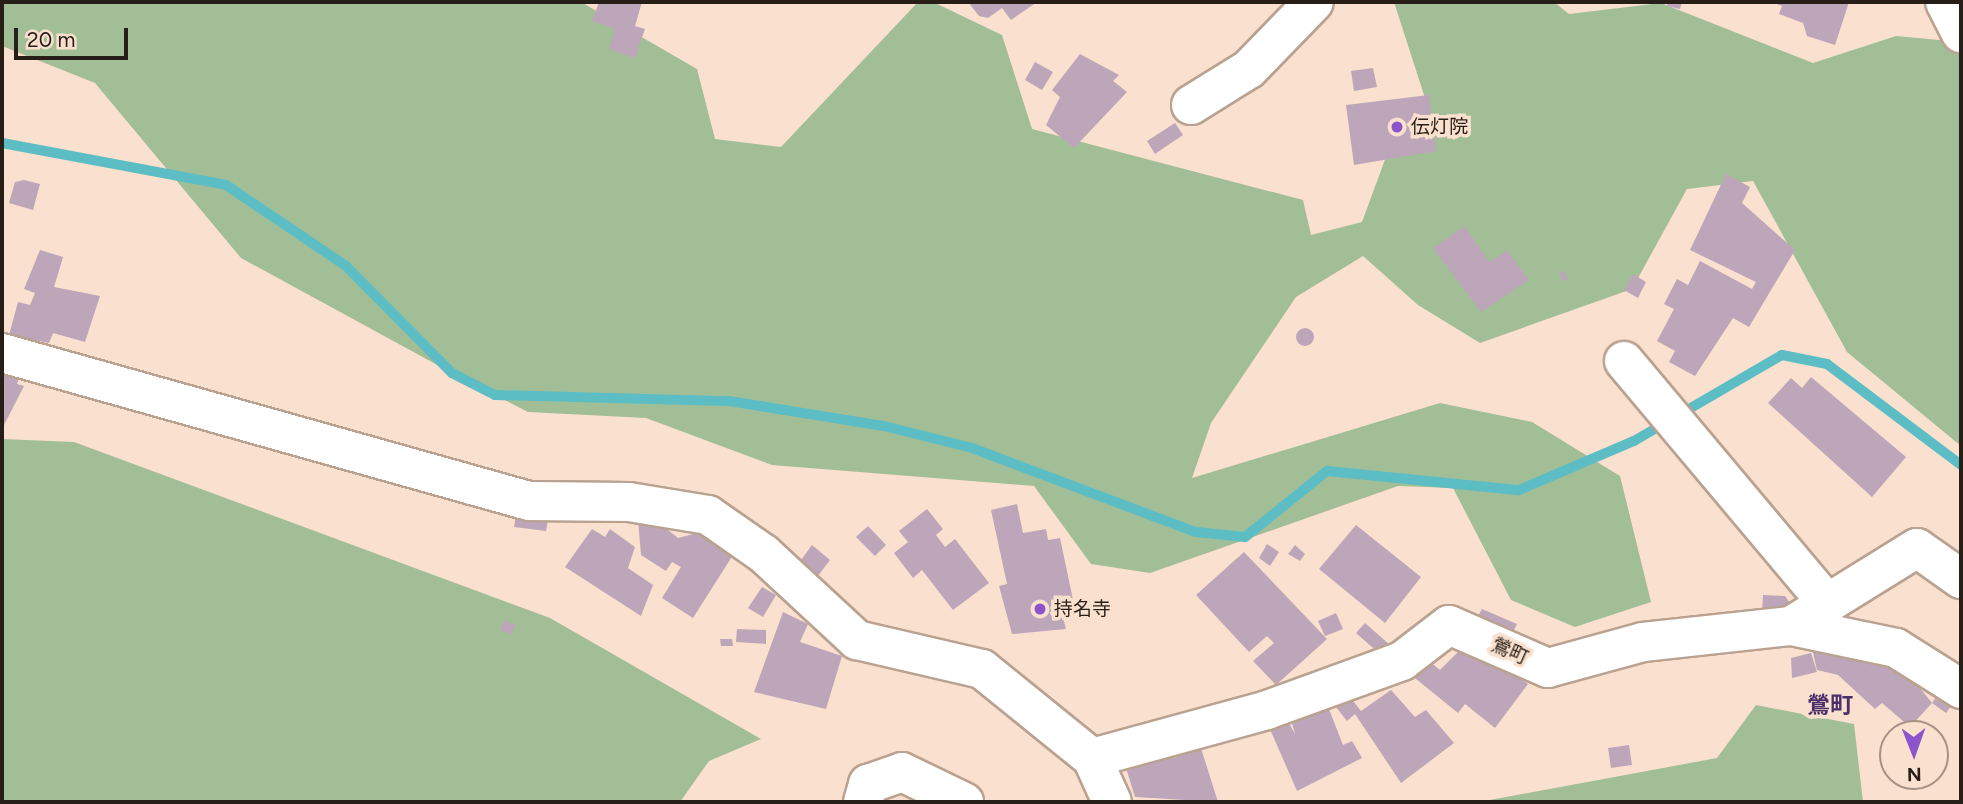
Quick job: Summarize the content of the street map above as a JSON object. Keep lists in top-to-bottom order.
{
  "streets": {
    "street": ["鶯町"]
  },
  "districts": ["鶯町"],
  "places": ["伝灯院", "持名寺"],
  "scale_bar": "20 m",
  "north": "bottom"
}
